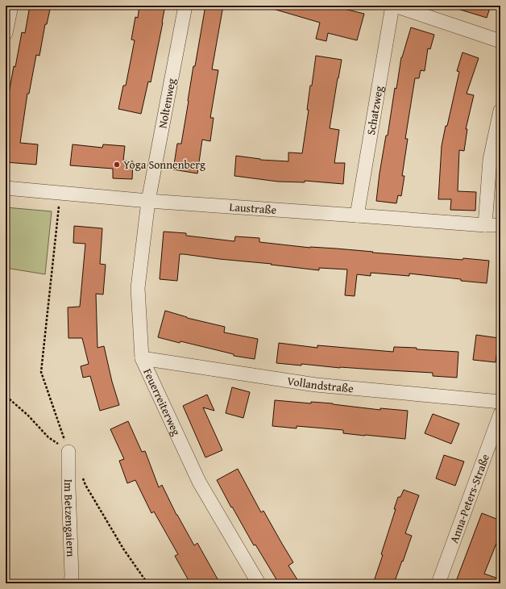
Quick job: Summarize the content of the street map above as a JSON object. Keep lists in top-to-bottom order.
{
  "streets": {
    "street": [
      "Noltenweg",
      "Schatzweg",
      "Laustraße",
      "Vollandstraße",
      "Feuerreiterweg",
      "Anna-Peters-Straße",
      "Im Betzengaiern"
    ]
  },
  "crossings": [
    ["Noltenweg", "Laustraße"],
    ["Noltenweg", "Feuerreiterweg"],
    ["Schatzweg", "Laustraße"],
    ["Laustraße", "Feuerreiterweg"],
    ["Vollandstraße", "Feuerreiterweg"]
  ],
  "places": ["Yoga Sonnenberg"]
}
